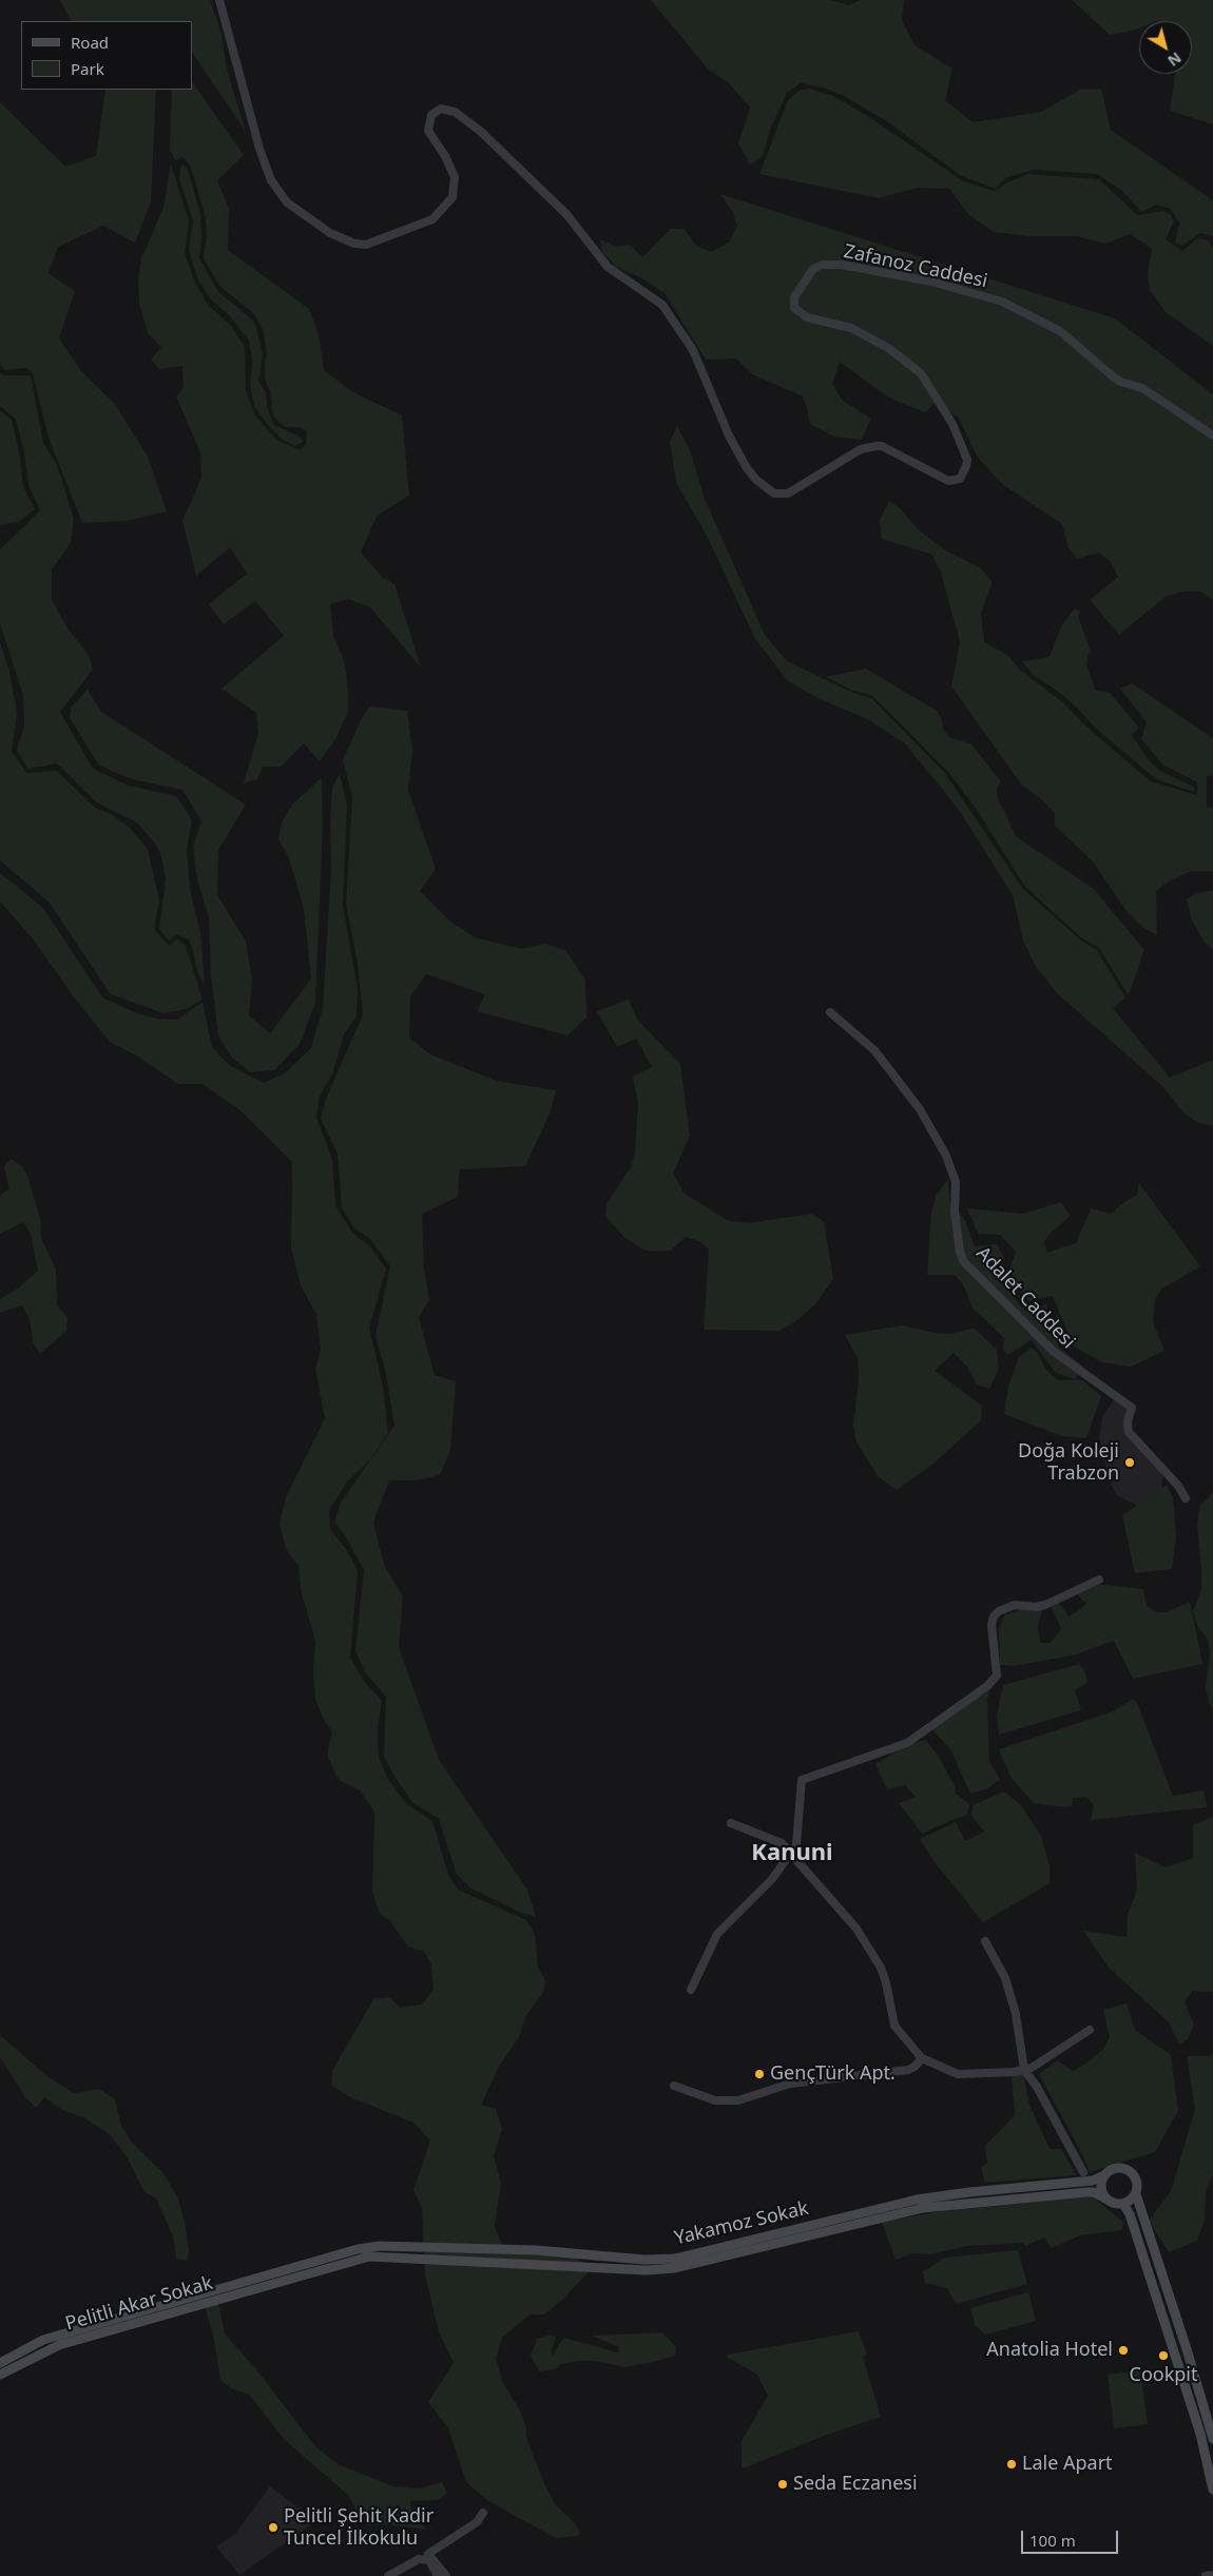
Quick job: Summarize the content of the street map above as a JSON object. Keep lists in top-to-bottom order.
{
  "streets": {
    "main road": ["Yakamoz Sokak", "Pelitli Akar Sokak"],
    "street": ["Zafanoz Caddesi", "Adalet Caddesi"]
  },
  "crossings": [
    ["Yakamoz Sokak", "Pelitli Akar Sokak"]
  ],
  "districts": ["Kanuni"],
  "places": [
    "Doğa Koleji Trabzon",
    "GençTürk Apt.",
    "Anatolia Hotel",
    "Cookpit",
    "Lale Apart",
    "Seda Eczanesi",
    "Pelitli Şehit Kadir Tuncel İlkokulu"
  ],
  "legend": ["Road", "Park"],
  "scale_bar": "100 m",
  "north": "bottom right"
}
